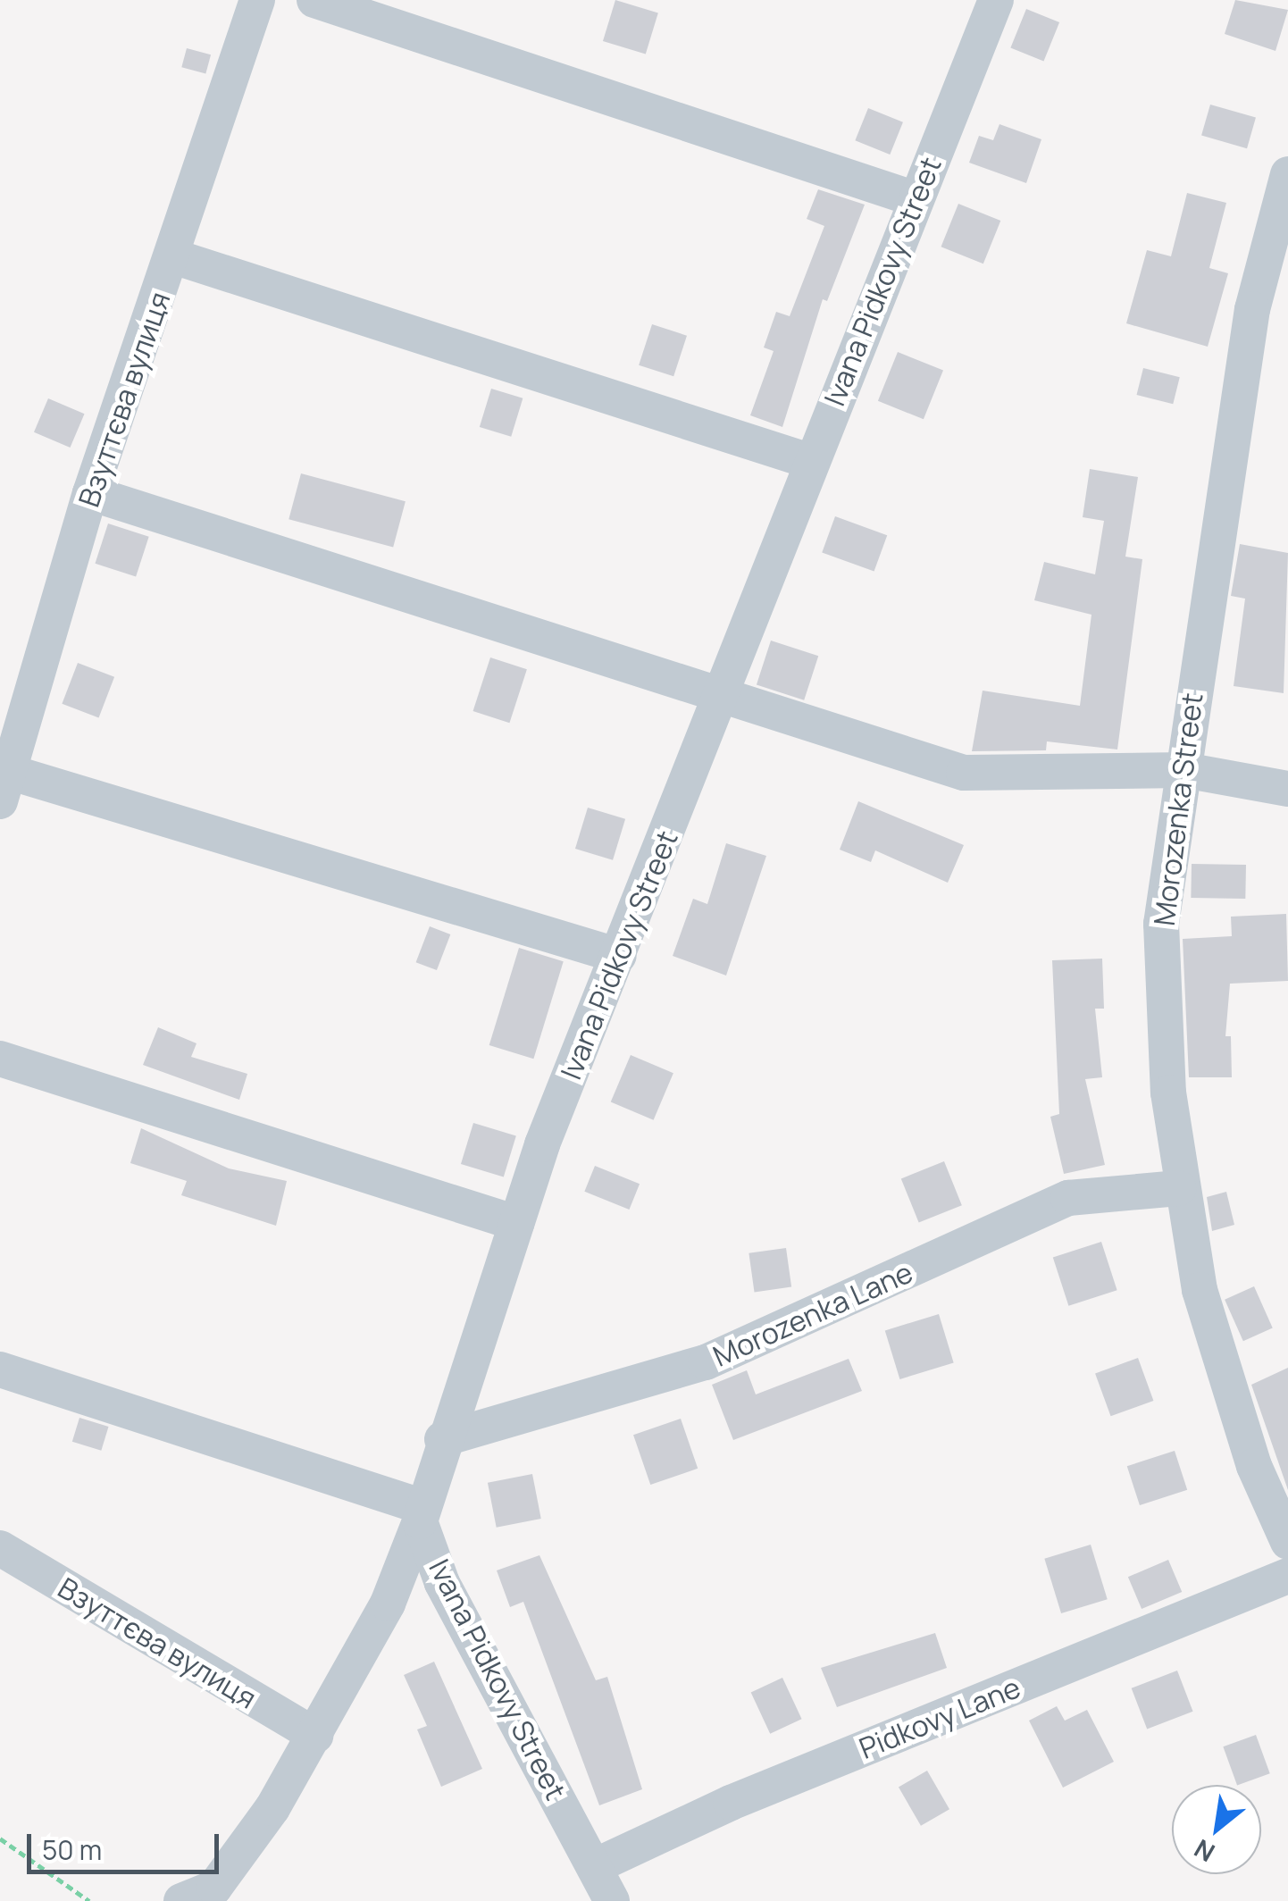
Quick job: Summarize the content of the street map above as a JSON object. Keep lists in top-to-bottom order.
{
  "streets": {
    "street": [
      "Ivana Pidkovy Street",
      "Взуттєва вулиця",
      "Morozenka Street",
      "Morozenka Lane",
      "Pidkovy Lane"
    ]
  },
  "crossings": [
    ["Ivana Pidkovy Street", "Morozenka Lane"],
    ["Ivana Pidkovy Street", "Pidkovy Lane"],
    ["Morozenka Street", "Morozenka Lane"]
  ],
  "scale_bar": "50 m",
  "north": "bottom left"
}
